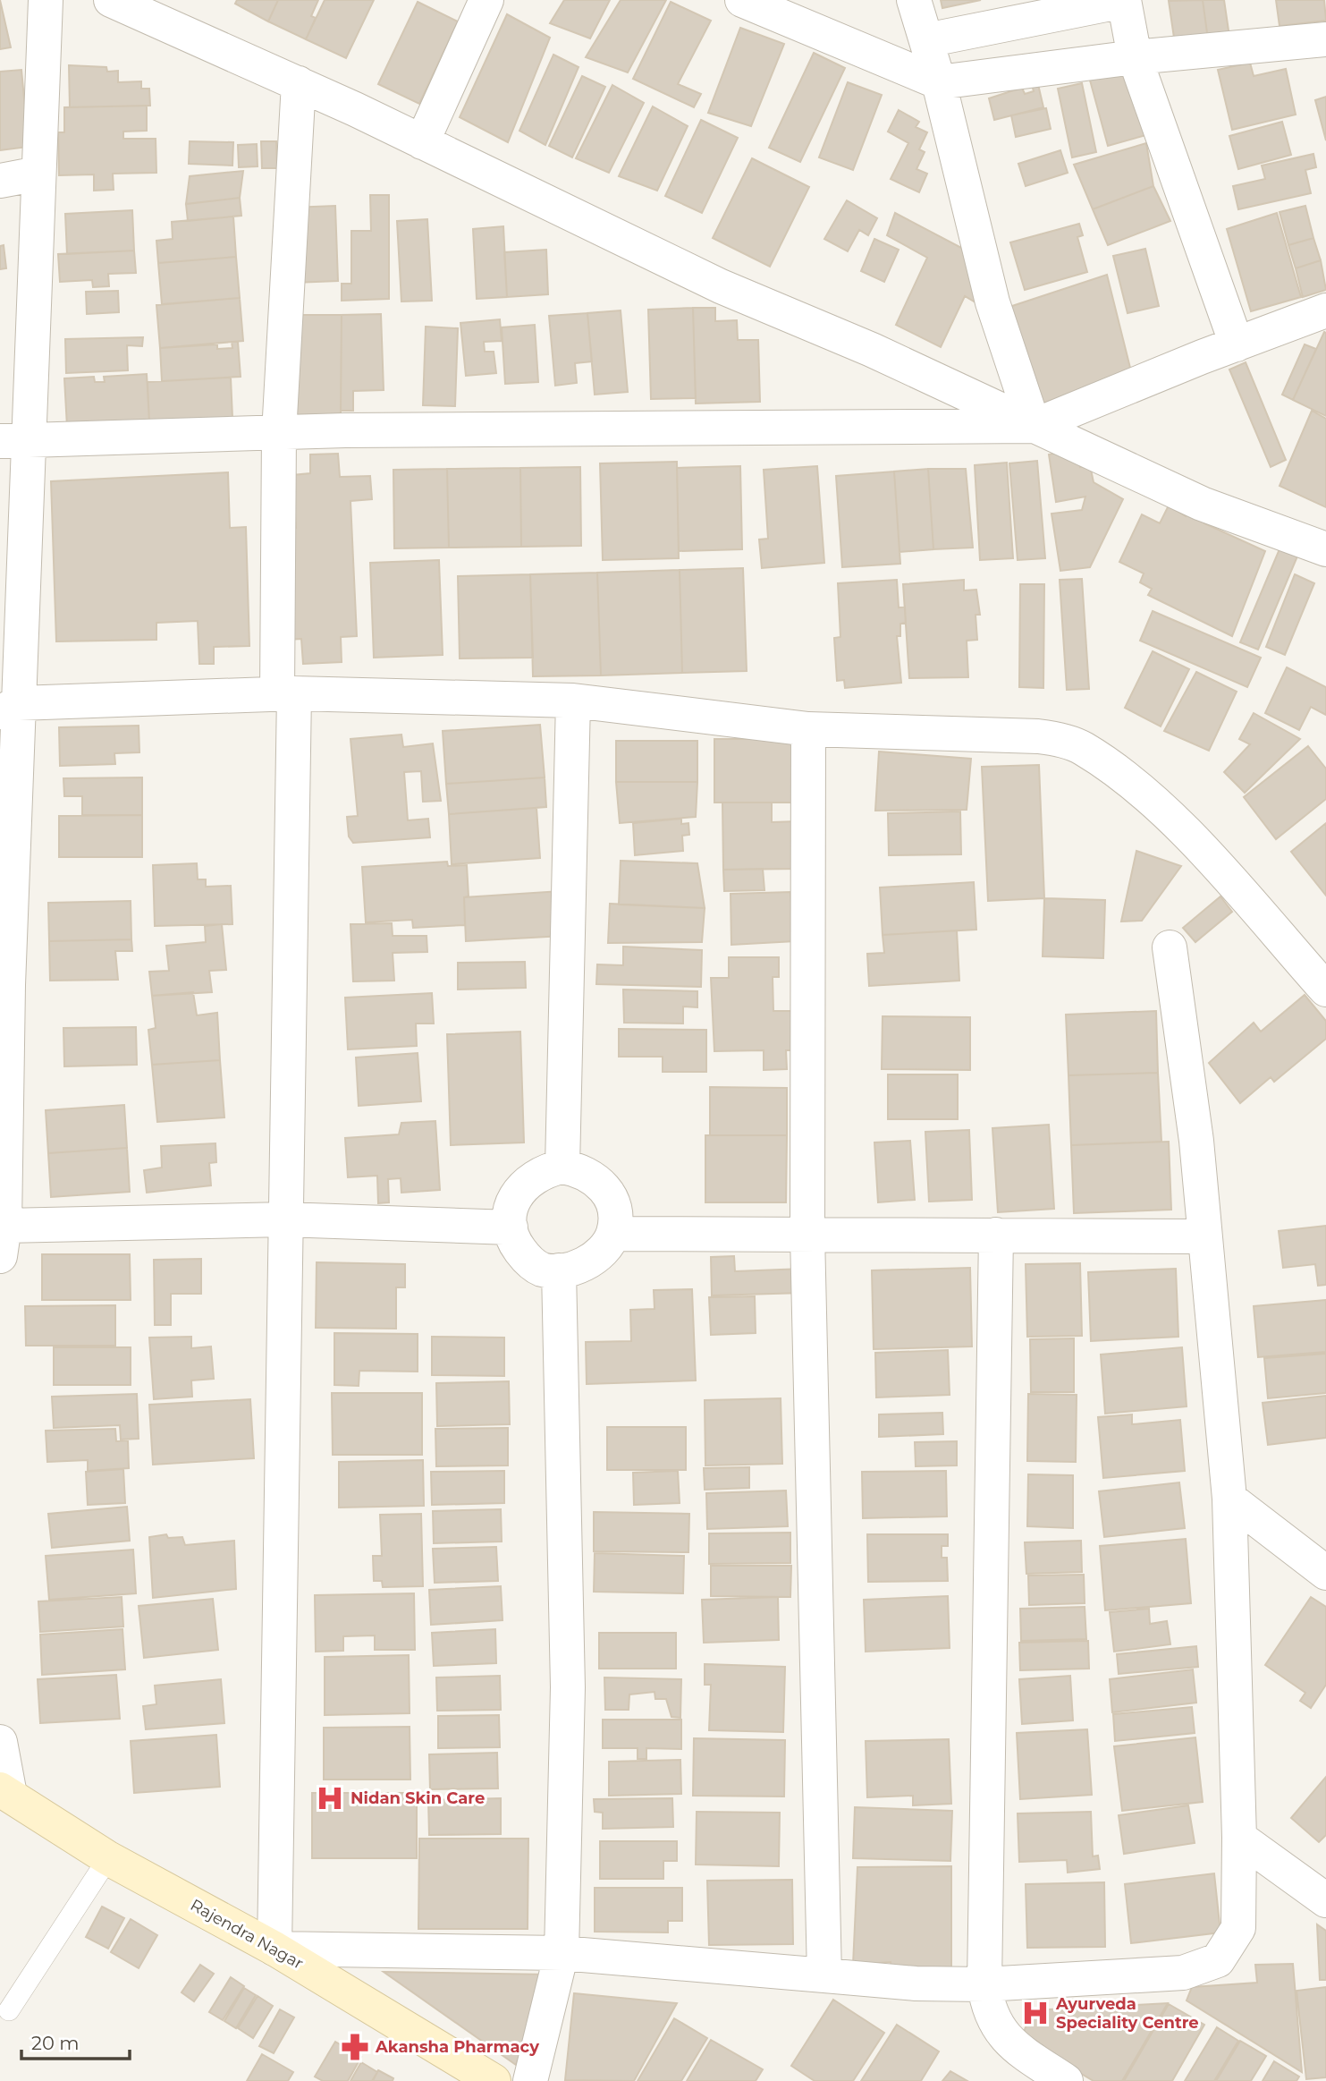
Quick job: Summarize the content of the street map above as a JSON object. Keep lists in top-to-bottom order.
{
  "streets": {
    "street": ["Rajendra Nagar"]
  },
  "places": {
    "hospital": ["Nidan Skin Care", "Ayurveda Speciality Centre"],
    "pharmacy": ["Akansha Pharmacy"]
  },
  "scale_bar": "20 m"
}
